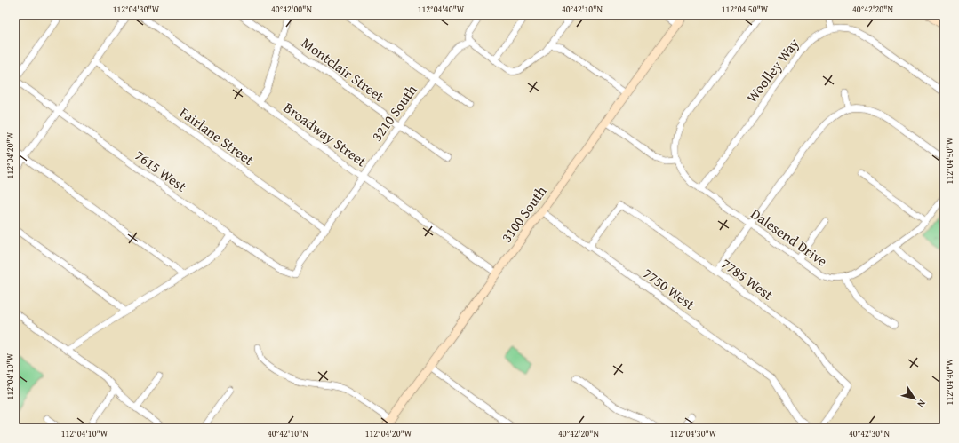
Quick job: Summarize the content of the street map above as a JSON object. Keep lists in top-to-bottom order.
{
  "streets": {
    "street": [
      "Montclair Street",
      "Woolley Way",
      "3210 South",
      "Broadway Street",
      "Fairlane Street",
      "7615 West",
      "3100 South",
      "Dalesend Drive",
      "7785 West",
      "7750 West"
    ]
  },
  "crossings": [
    ["Montclair Street", "3210 South"],
    ["Woolley Way", "Dalesend Drive"],
    ["3210 South", "Broadway Street"],
    ["3210 South", "Fairlane Street"],
    ["3210 South", "7615 West"],
    ["Broadway Street", "3100 South"],
    ["3100 South", "7750 West"],
    ["7785 West", "7750 West"]
  ],
  "north": "bottom right",
  "coordinates": [
    "112°04'30\"W",
    "40°42'00\"N",
    "112°04'40\"W",
    "40°42'10\"N",
    "112°04'50\"W",
    "40°42'20\"N",
    "112°04'20\"W",
    "112°04'10\"W",
    "40°42'30\"N"
  ]
}
